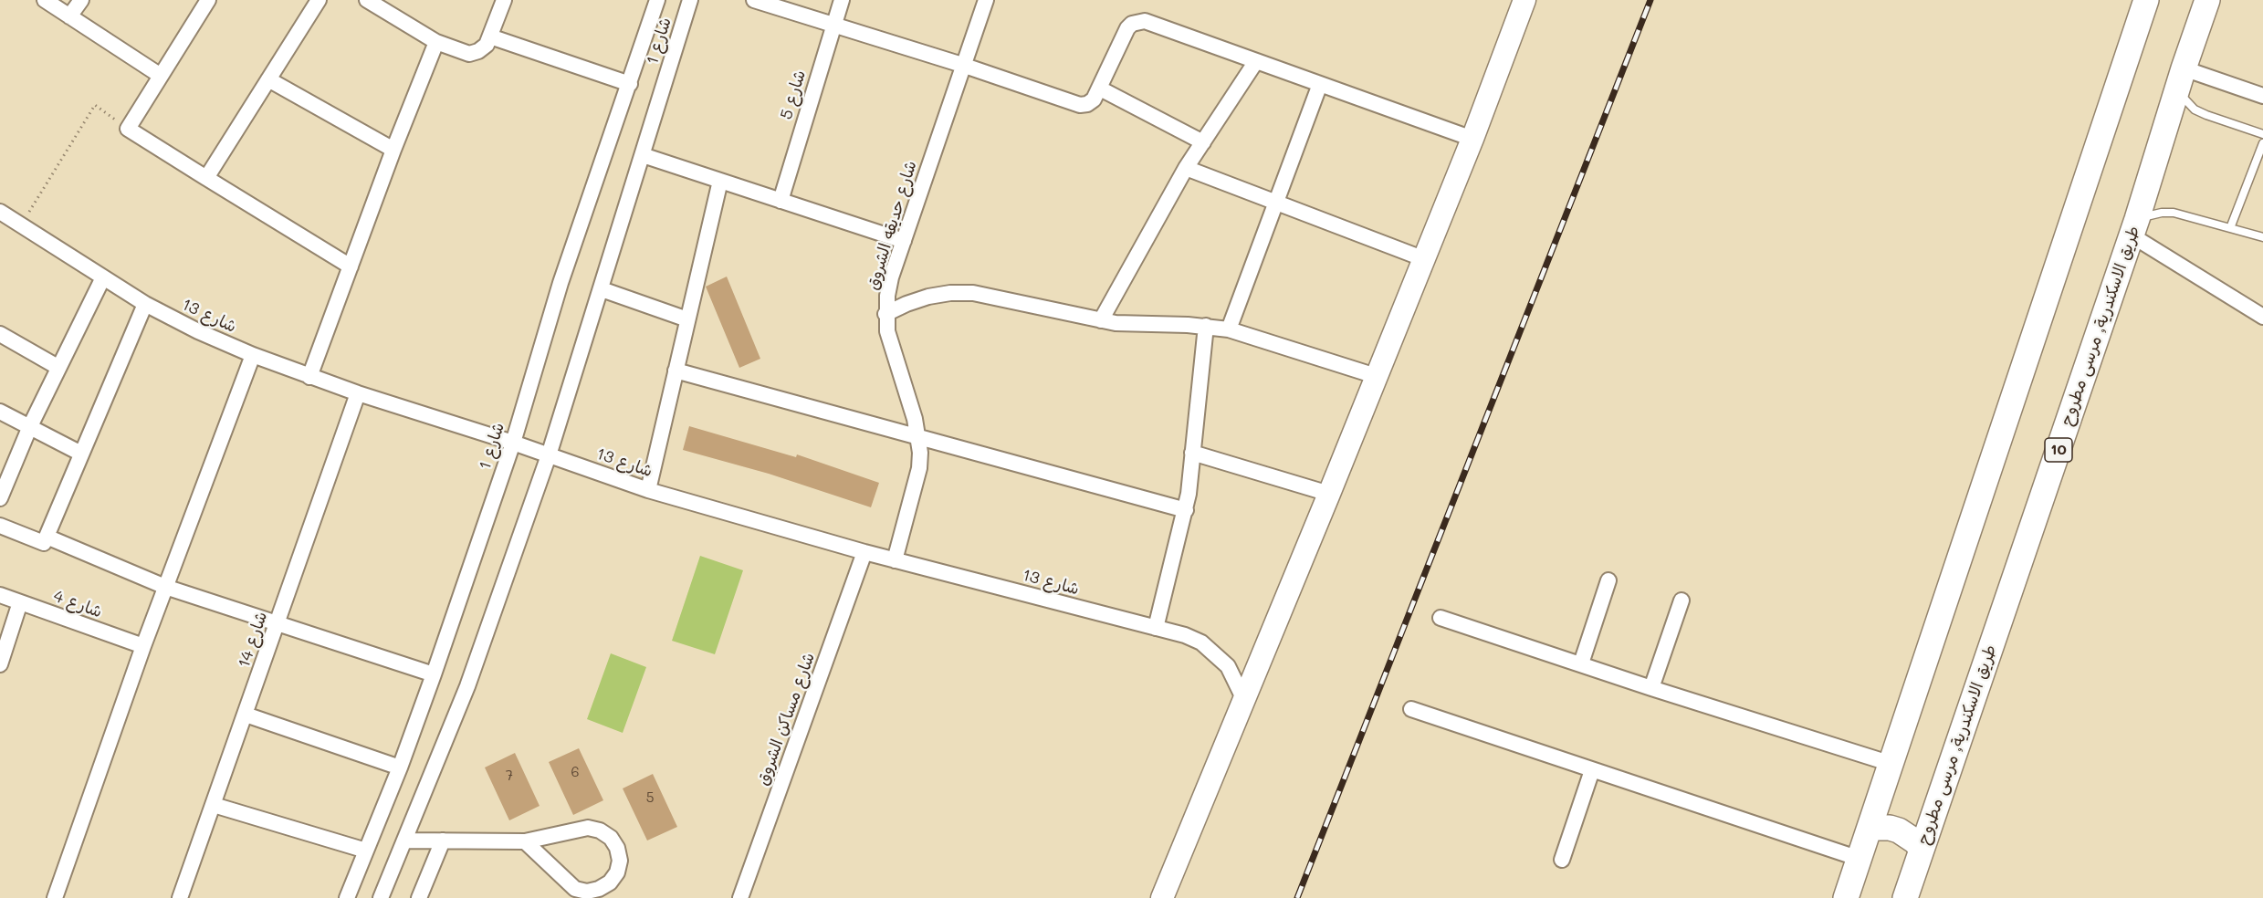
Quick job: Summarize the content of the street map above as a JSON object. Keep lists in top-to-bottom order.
{
  "streets": {
    "main road": ["طريق الاسكندرية, مرسى مطروح", "10"],
    "street": [
      "شارع 1",
      "شارع 5",
      "شارع حديقه الشروق",
      "شارع 13",
      "شارع 4",
      "شارع 14",
      "شارع مساكن الشروق"
    ]
  },
  "crossings": [
    ["شارع 1", "شارع 13"],
    ["شارع حديقه الشروق", "شارع 13"],
    ["شارع 13", "شارع 14"],
    ["شارع 13", "شارع مساكن الشروق"]
  ],
  "house_numbers": ["6", "7", "5"]
}
